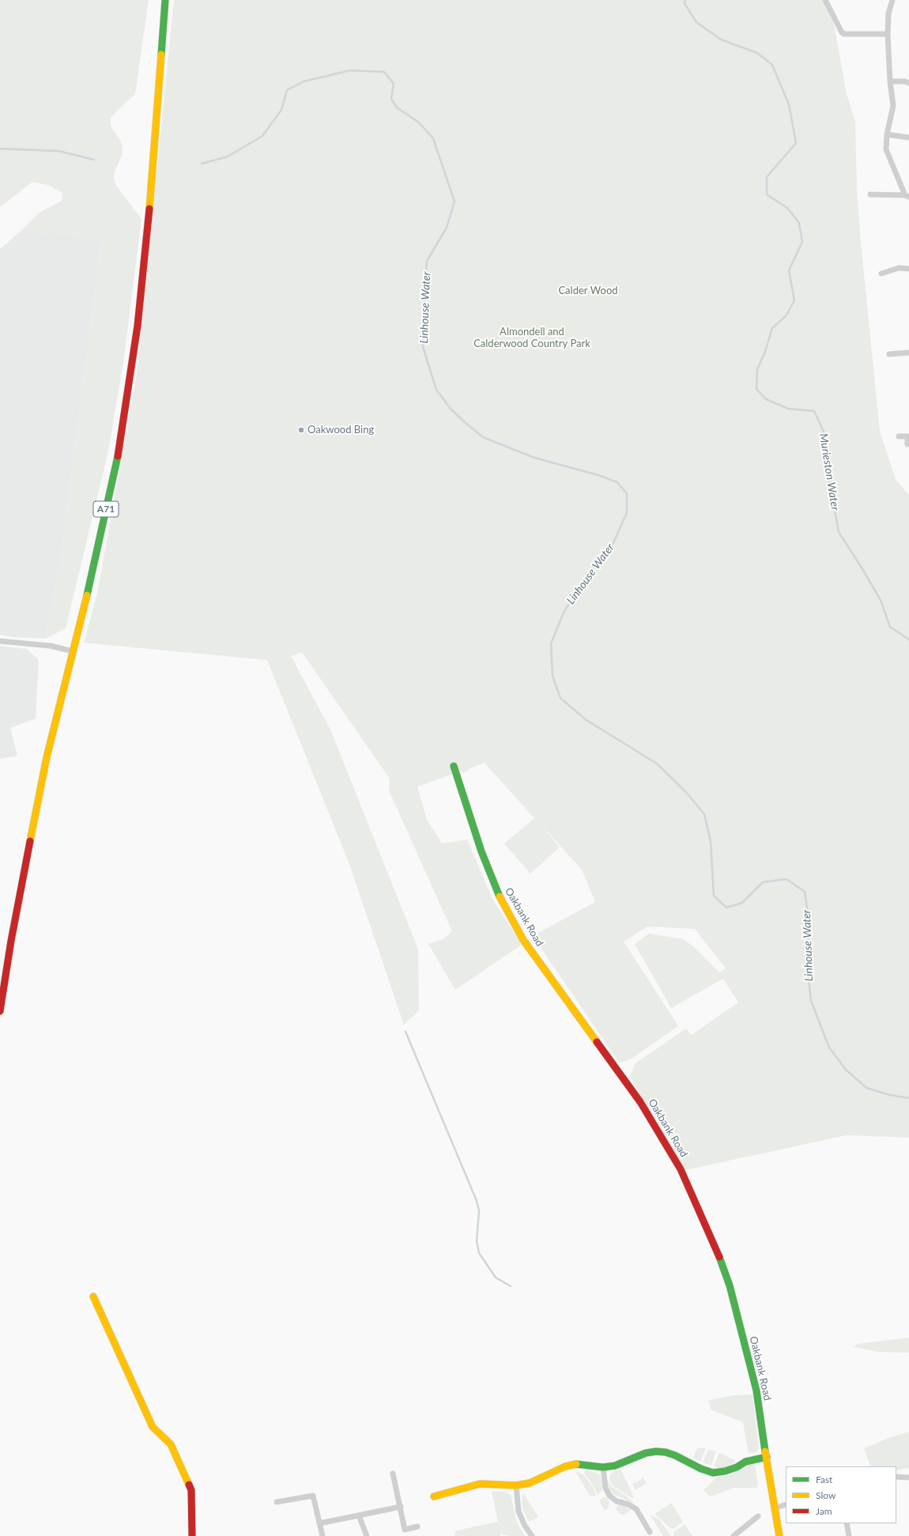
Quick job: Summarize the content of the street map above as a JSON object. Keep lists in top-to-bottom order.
{
  "streets": {
    "street": ["A71", "Oakbank Road"]
  },
  "water": ["Linhouse Water", "Murieston Water"],
  "parks": ["Calder Wood", "Almondell and Calderwood Country Park"],
  "places": ["Oakwood Bing"],
  "legend": ["Fast", "Slow", "Jam"]
}
